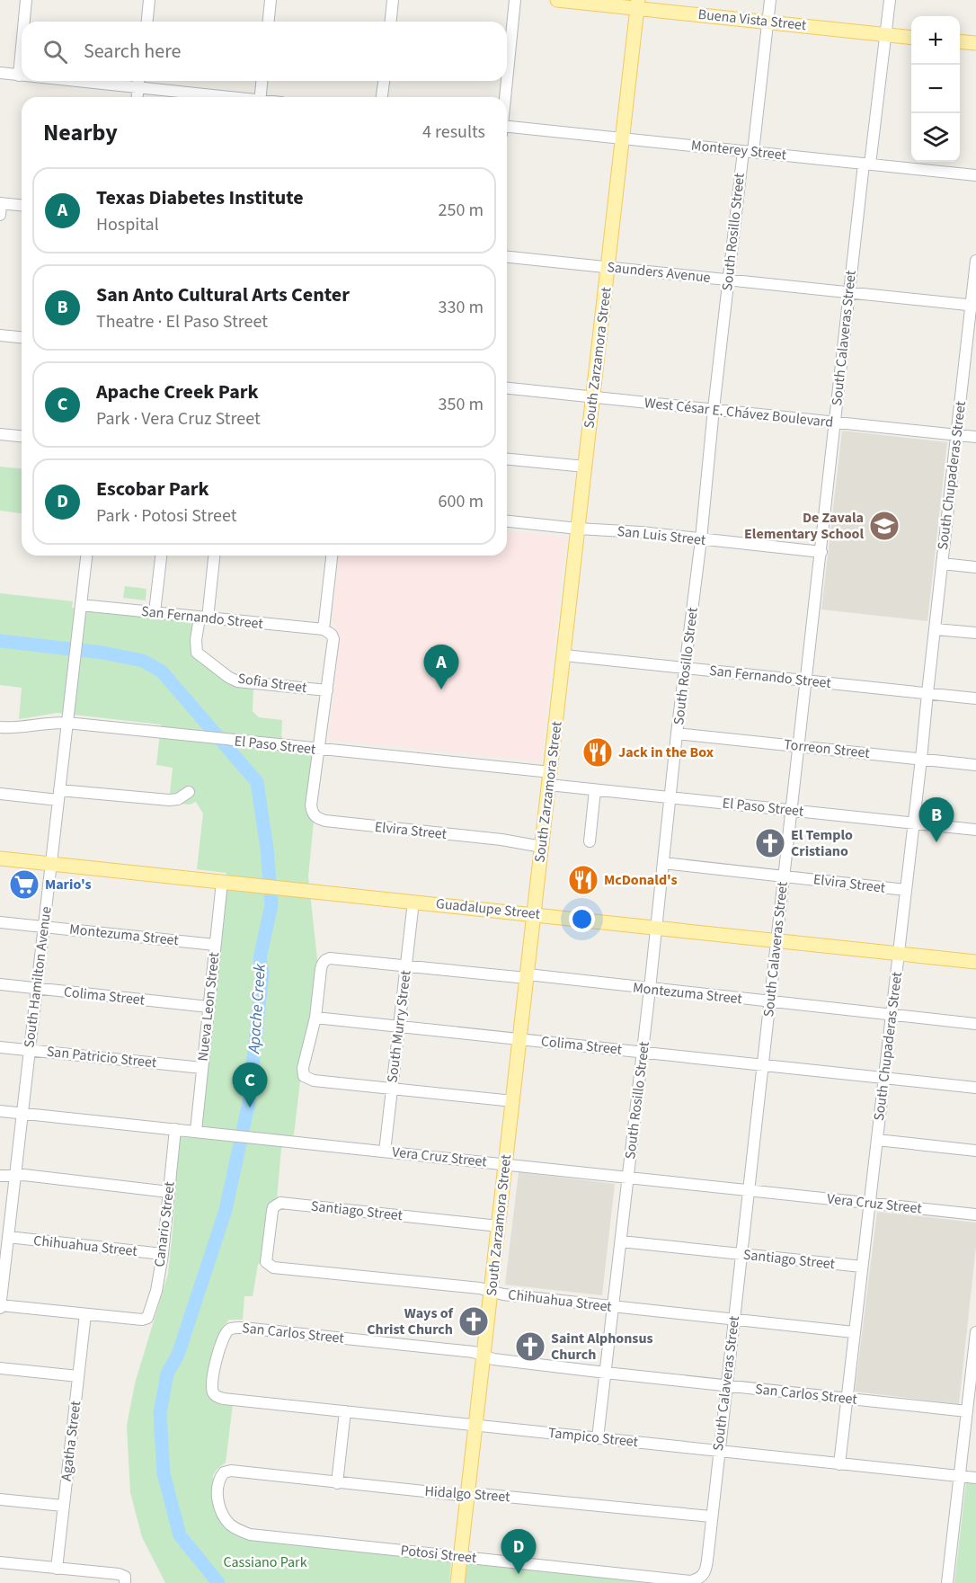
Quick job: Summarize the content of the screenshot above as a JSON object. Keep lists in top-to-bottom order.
{
  "streets": {
    "main road": ["Buena Vista Street", "South Zarzamora Street", "Guadalupe Street"],
    "street": [
      "Monterey Street",
      "South Rosillo Street",
      "Saunders Avenue",
      "South Calaveras Street",
      "West César E. Chávez Boulevard",
      "South Chupaderas Street",
      "San Luis Street",
      "San Fernando Street",
      "Sofia Street",
      "El Paso Street",
      "Torreon Street",
      "Elvira Street",
      "Montezuma Street",
      "South Hamilton Avenue",
      "Colima Street",
      "Nueva Leon Street",
      "South Murry Street",
      "San Patricio Street",
      "Vera Cruz Street",
      "Santiago Street",
      "Canario Street",
      "Chihuahua Street",
      "San Carlos Street",
      "Tampico Street",
      "Agatha Street",
      "Hidalgo Street",
      "Potosi Street"
    ]
  },
  "crossings": [
    ["Buena Vista Street", "South Rosillo Street"],
    ["Buena Vista Street", "South Calaveras Street"],
    ["Buena Vista Street", "South Zarzamora Street"],
    ["Monterey Street", "South Rosillo Street"],
    ["Monterey Street", "South Calaveras Street"],
    ["Monterey Street", "South Zarzamora Street"],
    ["South Rosillo Street", "Saunders Avenue"],
    ["South Rosillo Street", "West César E. Chávez Boulevard"],
    ["South Rosillo Street", "San Luis Street"],
    ["South Rosillo Street", "San Fernando Street"],
    ["South Rosillo Street", "El Paso Street"],
    ["South Rosillo Street", "Torreon Street"],
    ["South Rosillo Street", "Elvira Street"],
    ["South Rosillo Street", "Guadalupe Street"],
    ["South Rosillo Street", "Montezuma Street"],
    ["South Rosillo Street", "Colima Street"],
    ["South Rosillo Street", "Vera Cruz Street"],
    ["South Rosillo Street", "Santiago Street"],
    ["South Rosillo Street", "Chihuahua Street"],
    ["South Rosillo Street", "San Carlos Street"],
    ["South Rosillo Street", "Tampico Street"],
    ["Saunders Avenue", "South Calaveras Street"],
    ["Saunders Avenue", "South Zarzamora Street"],
    ["Saunders Avenue", "South Chupaderas Street"],
    ["South Calaveras Street", "West César E. Chávez Boulevard"],
    ["South Calaveras Street", "San Luis Street"],
    ["South Calaveras Street", "San Fernando Street"],
    ["South Calaveras Street", "El Paso Street"],
    ["South Calaveras Street", "Torreon Street"],
    ["South Calaveras Street", "Elvira Street"],
    ["South Calaveras Street", "Guadalupe Street"],
    ["South Calaveras Street", "Montezuma Street"],
    ["South Calaveras Street", "Colima Street"],
    ["South Calaveras Street", "Vera Cruz Street"],
    ["South Calaveras Street", "Santiago Street"],
    ["South Calaveras Street", "Chihuahua Street"],
    ["South Calaveras Street", "San Carlos Street"],
    ["South Calaveras Street", "Tampico Street"],
    ["South Calaveras Street", "Hidalgo Street"],
    ["South Calaveras Street", "Potosi Street"],
    ["South Zarzamora Street", "West César E. Chávez Boulevard"],
    ["South Zarzamora Street", "San Luis Street"],
    ["South Zarzamora Street", "San Fernando Street"],
    ["South Zarzamora Street", "El Paso Street"],
    ["South Zarzamora Street", "Elvira Street"],
    ["South Zarzamora Street", "Guadalupe Street"],
    ["South Zarzamora Street", "Montezuma Street"],
    ["South Zarzamora Street", "Colima Street"],
    ["South Zarzamora Street", "Vera Cruz Street"],
    ["South Zarzamora Street", "Santiago Street"],
    ["South Zarzamora Street", "Chihuahua Street"],
    ["South Zarzamora Street", "San Carlos Street"],
    ["South Zarzamora Street", "Tampico Street"],
    ["South Zarzamora Street", "Hidalgo Street"],
    ["South Zarzamora Street", "Potosi Street"],
    ["West César E. Chávez Boulevard", "South Chupaderas Street"],
    ["South Chupaderas Street", "San Fernando Street"],
    ["South Chupaderas Street", "El Paso Street"],
    ["South Chupaderas Street", "Torreon Street"],
    ["South Chupaderas Street", "Elvira Street"],
    ["South Chupaderas Street", "Guadalupe Street"],
    ["South Chupaderas Street", "Montezuma Street"],
    ["South Chupaderas Street", "Colima Street"],
    ["South Chupaderas Street", "Vera Cruz Street"],
    ["South Chupaderas Street", "Santiago Street"],
    ["South Chupaderas Street", "Chihuahua Street"],
    ["South Chupaderas Street", "San Carlos Street"],
    ["South Chupaderas Street", "Tampico Street"],
    ["San Fernando Street", "Sofia Street"],
    ["San Fernando Street", "South Hamilton Avenue"],
    ["El Paso Street", "Elvira Street"],
    ["El Paso Street", "South Hamilton Avenue"],
    ["Guadalupe Street", "South Hamilton Avenue"],
    ["Guadalupe Street", "Nueva Leon Street"],
    ["Guadalupe Street", "South Murry Street"],
    ["Montezuma Street", "South Hamilton Avenue"],
    ["Montezuma Street", "Colima Street"],
    ["Montezuma Street", "Nueva Leon Street"],
    ["Montezuma Street", "South Murry Street"],
    ["South Hamilton Avenue", "Colima Street"],
    ["South Hamilton Avenue", "San Patricio Street"],
    ["South Hamilton Avenue", "Vera Cruz Street"],
    ["South Hamilton Avenue", "Chihuahua Street"],
    ["Colima Street", "Nueva Leon Street"],
    ["Colima Street", "South Murry Street"],
    ["Nueva Leon Street", "San Patricio Street"],
    ["Nueva Leon Street", "Vera Cruz Street"],
    ["South Murry Street", "Vera Cruz Street"],
    ["Vera Cruz Street", "Canario Street"],
    ["Santiago Street", "Chihuahua Street"],
    ["Canario Street", "Chihuahua Street"],
    ["Canario Street", "Agatha Street"],
    ["San Carlos Street", "Tampico Street"],
    ["Hidalgo Street", "Potosi Street"]
  ],
  "water": ["Apache Creek"],
  "parks": ["Cassiano Park"],
  "places": {
    "school or university": ["De Zavala Elementary School"],
    "restaurant": ["Jack in the Box", "McDonald's"],
    "church": ["El Templo Cristiano", "Ways of Christ Church", "Saint Alphonsus Church"],
    "supermarket": ["Mario's"]
  },
  "page": {
    "map_buttons": ["+", "−"],
    "search": "Search here",
    "heading": ["Nearby", "4 results"],
    "list": [
      {
        "mark": "A",
        "name": "Texas Diabetes Institute",
        "note": "Hospital",
        "value": "250 m"
      },
      {
        "mark": "B",
        "name": "San Anto Cultural Arts Center",
        "note": "Theatre · El Paso Street",
        "value": "330 m"
      },
      {
        "mark": "C",
        "name": "Apache Creek Park",
        "note": "Park · Vera Cruz Street",
        "value": "350 m"
      },
      {
        "mark": "D",
        "name": "Escobar Park",
        "note": "Park · Potosi Street",
        "value": "600 m"
      }
    ],
    "pins": [
      "A",
      "B",
      "C",
      "D"
    ]
  }
}
